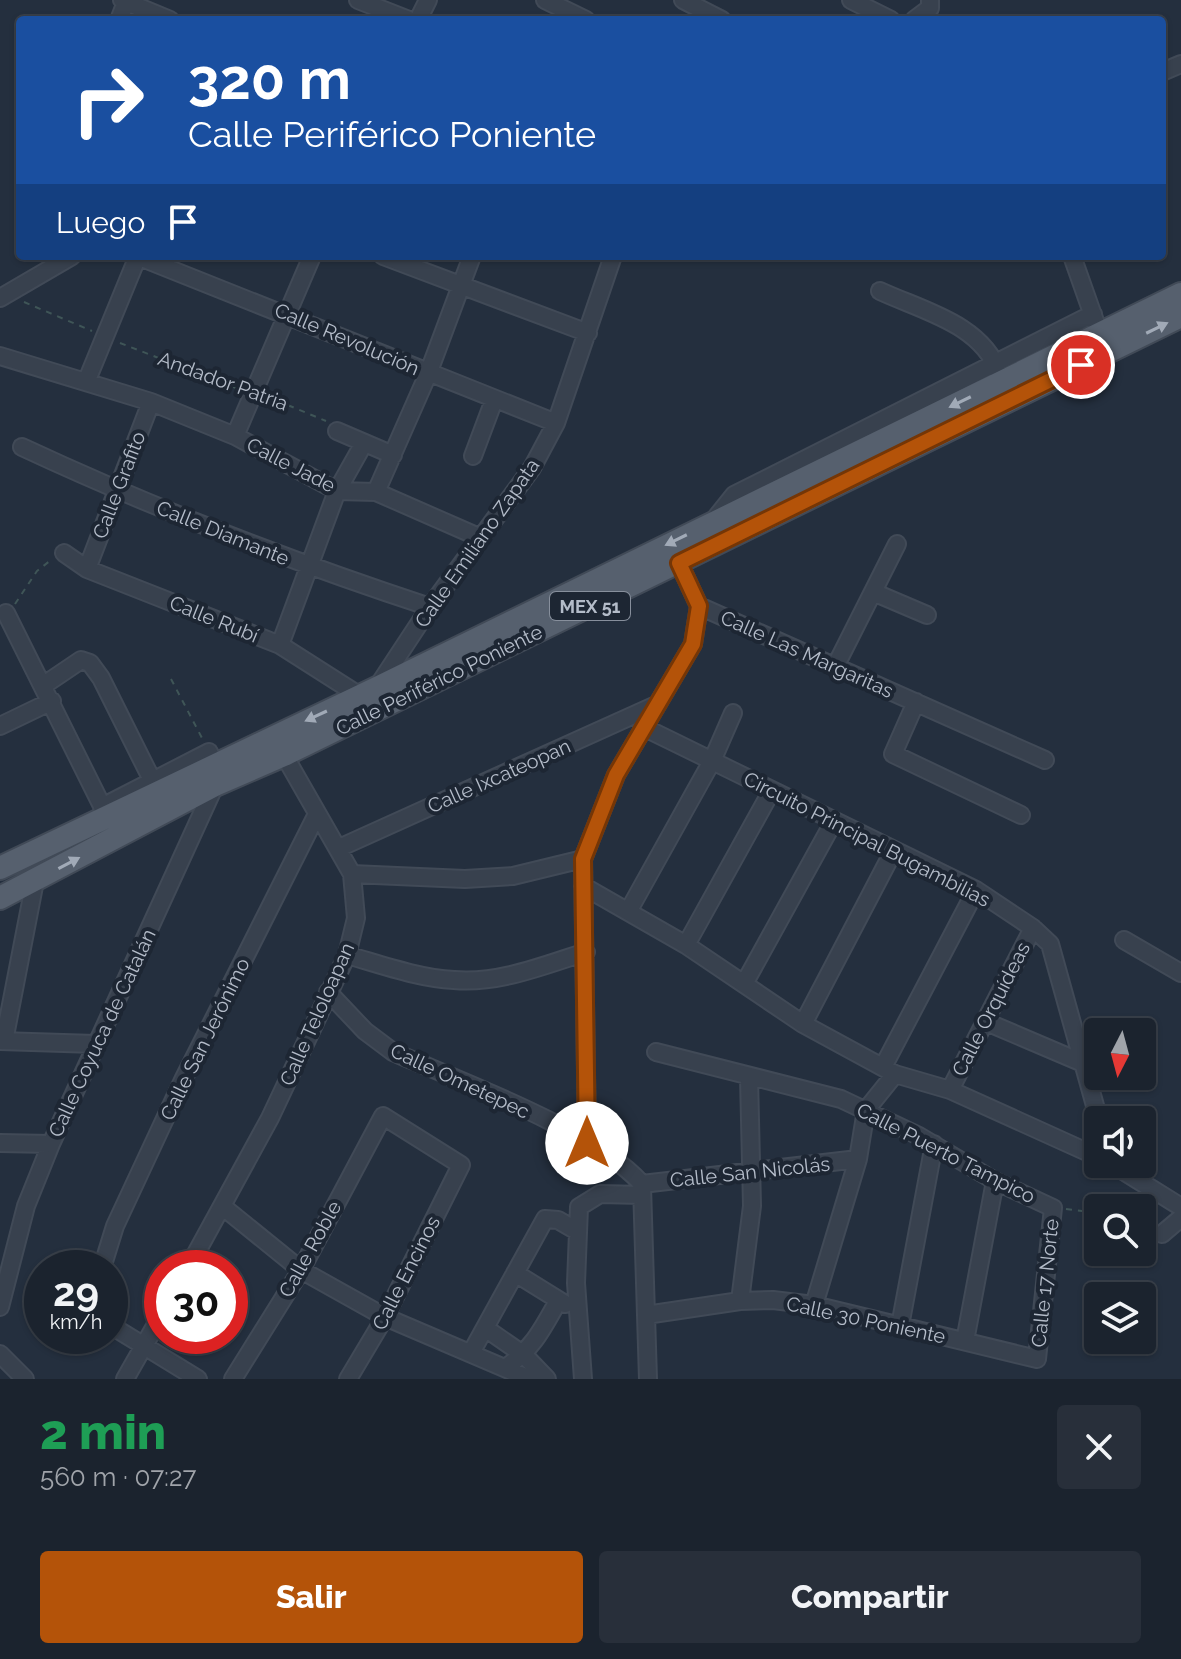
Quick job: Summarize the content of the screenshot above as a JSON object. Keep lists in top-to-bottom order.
{
  "streets": {
    "main road": ["MEX 51", "Calle Periférico Poniente"],
    "street": [
      "Calle Revolución",
      "Calle Jade",
      "Calle Grafito",
      "Calle Diamante",
      "Calle Emiliano Zapata",
      "Calle Rubí",
      "Calle Las Margaritas",
      "Calle Ixcateopan",
      "Circuito Principal Bugambilias",
      "Calle Orquídeas",
      "Calle Teloloapan",
      "Calle Coyuca de Catalán",
      "Calle San Jerónimo",
      "Calle Ometepec",
      "Calle Puerto Tampico",
      "Calle San Nicolás",
      "Calle Roble",
      "Calle Encinos",
      "Calle 17 Norte",
      "Calle 30 Poniente"
    ],
    "path": ["Andador Patria"]
  },
  "crossings": [
    ["Calle Revolución", "Calle Emiliano Zapata"],
    ["Calle Jade", "Calle Grafito"],
    ["Calle Jade", "Calle Emiliano Zapata"],
    ["Calle Grafito", "Calle Diamante"],
    ["Calle Grafito", "Calle Rubí"],
    ["Calle Diamante", "Calle Emiliano Zapata"],
    ["Calle Emiliano Zapata", "Calle Rubí"],
    ["Calle Emiliano Zapata", "Calle Periférico Poniente"],
    ["Calle Rubí", "Calle Periférico Poniente"],
    ["Calle Periférico Poniente", "Calle Teloloapan"],
    ["Calle Periférico Poniente", "Calle Coyuca de Catalán"],
    ["Calle Ixcateopan", "Calle Teloloapan"],
    ["Circuito Principal Bugambilias", "Calle Orquídeas"],
    ["Calle Teloloapan", "Calle San Jerónimo"],
    ["Calle Teloloapan", "Calle Ometepec"],
    ["Calle Ometepec", "Calle San Nicolás"],
    ["Calle Puerto Tampico", "Calle 17 Norte"],
    ["Calle Roble", "Calle Encinos"],
    ["Calle 17 Norte", "Calle 30 Poniente"]
  ],
  "north": "bottom",
  "page": {
    "turn": ["320 m", "Calle Periférico Poniente"],
    "then": "Luego",
    "speed": "29 km/h",
    "limit": "30",
    "heading": ["2 min", "560 m · 07:27"],
    "buttons": ["Salir", "Compartir"]
  }
}
